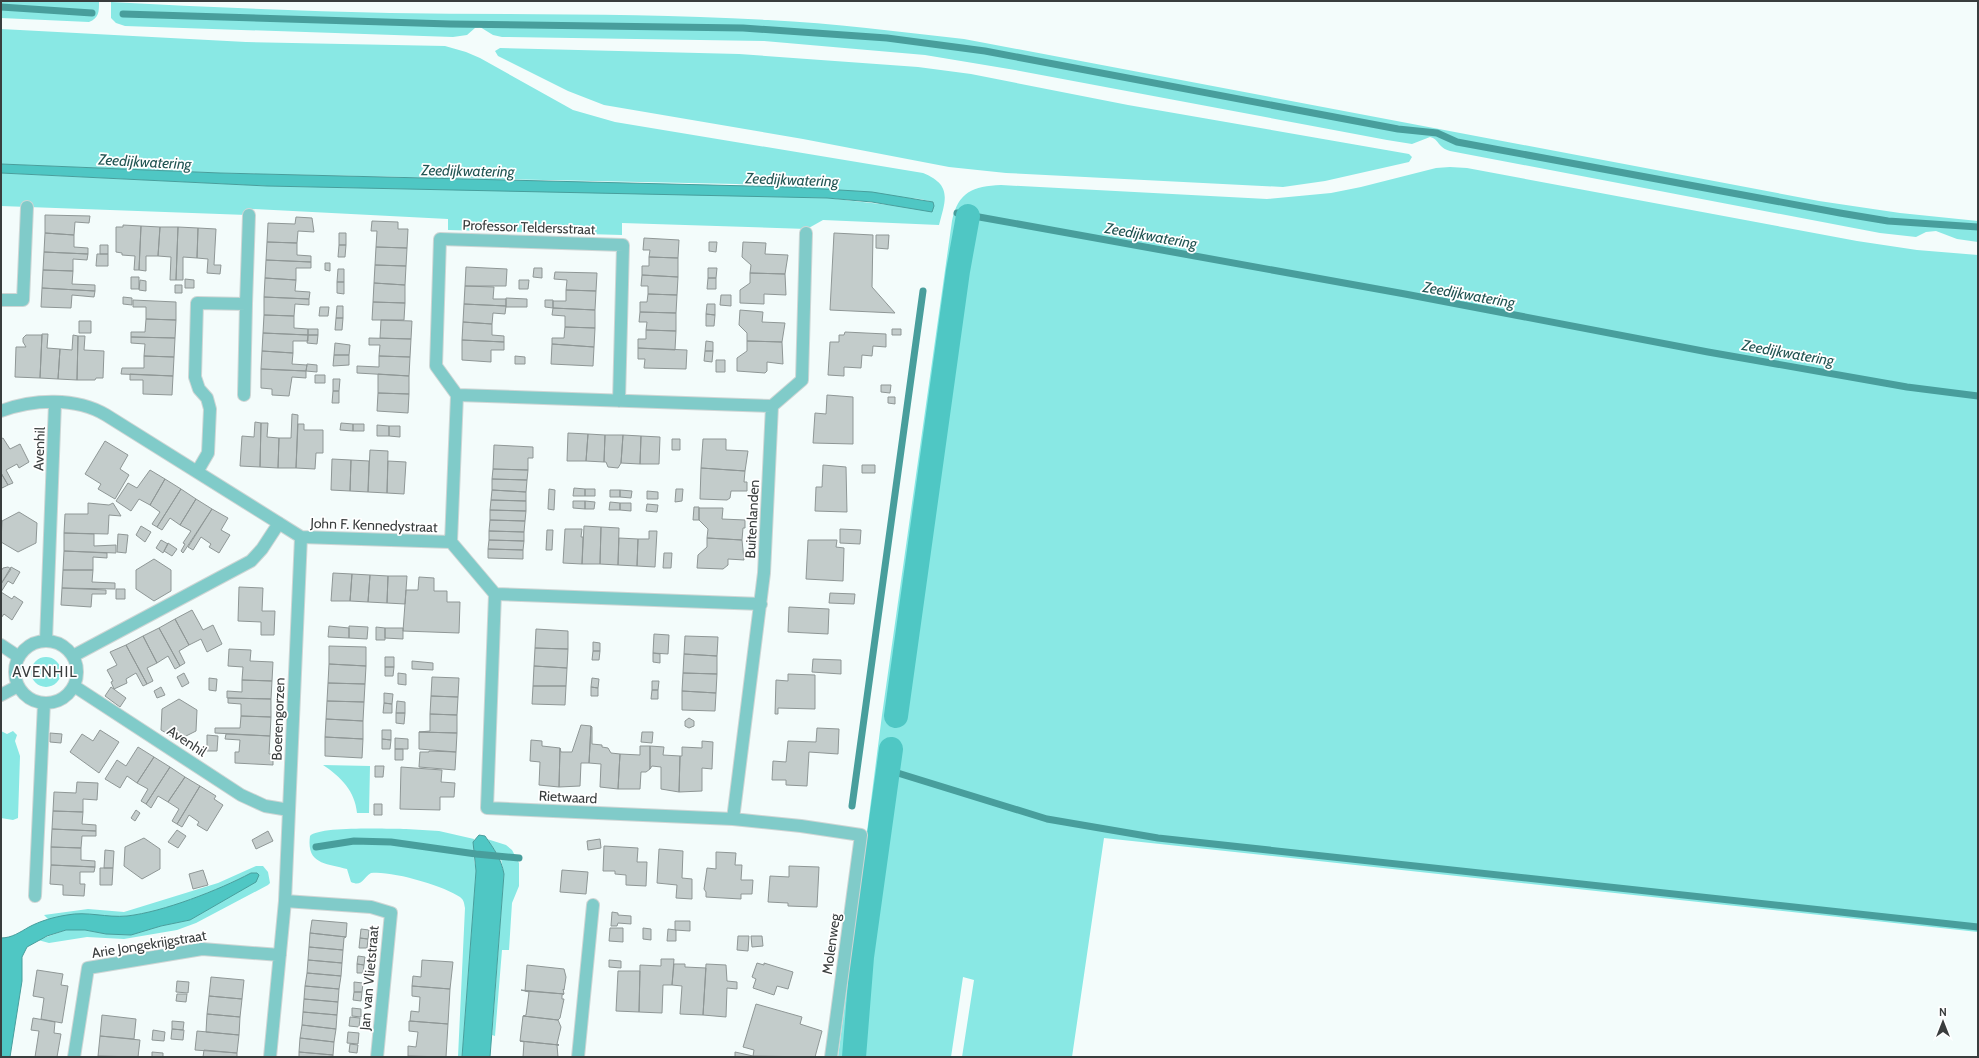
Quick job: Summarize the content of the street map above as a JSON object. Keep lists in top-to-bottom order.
{
  "streets": {
    "street": [
      "Professor Teldersstraat",
      "Avenhil",
      "Buitenlanden",
      "John F. Kennedystraat",
      "Boerengorzen",
      "Rietwaard",
      "Arie Jongekrijgstraat",
      "Molenweg",
      "Jan van Vlietstraat"
    ]
  },
  "crossings": [
    ["Avenhil", "John F. Kennedystraat"],
    ["Avenhil", "Boerengorzen"],
    ["Buitenlanden", "Rietwaard"],
    ["John F. Kennedystraat", "Boerengorzen"],
    ["John F. Kennedystraat", "Rietwaard"],
    ["Boerengorzen", "Arie Jongekrijgstraat"],
    ["Boerengorzen", "Jan van Vlietstraat"],
    ["Rietwaard", "Molenweg"]
  ],
  "districts": ["AVENHIL"],
  "water": ["Zeedijkwatering"],
  "north": "top"
}
